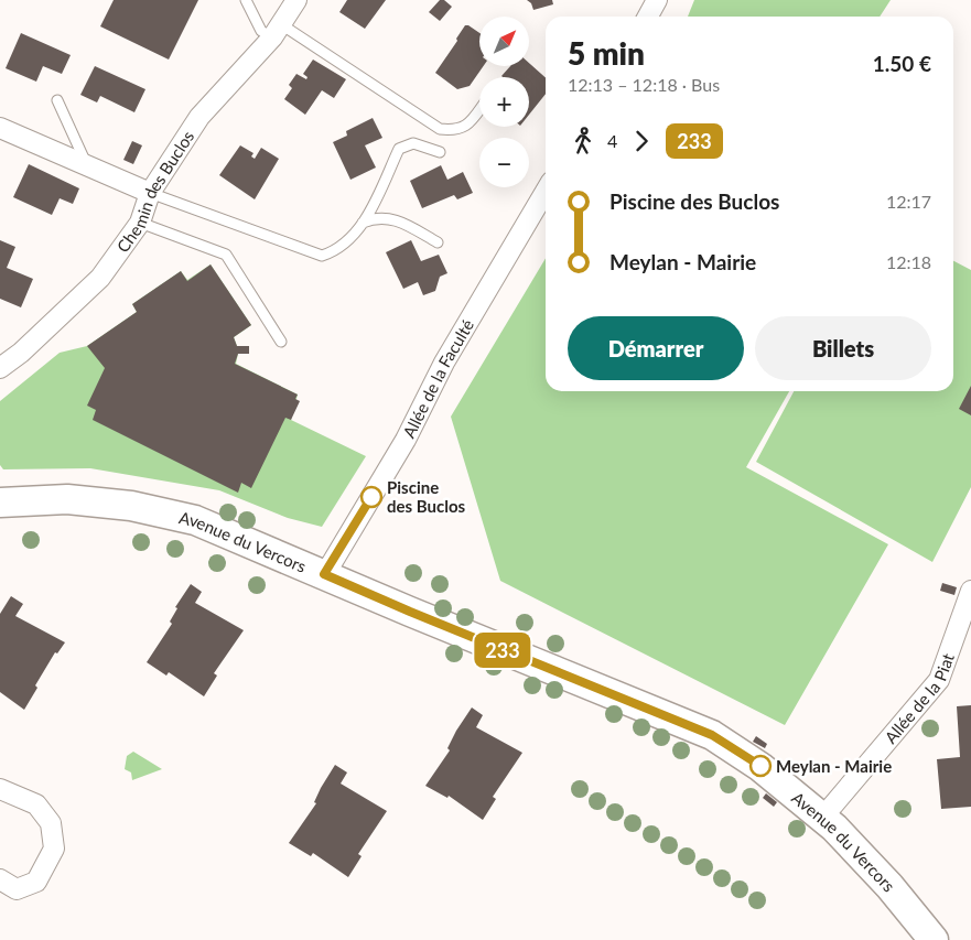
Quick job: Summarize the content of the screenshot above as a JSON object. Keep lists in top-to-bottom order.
{
  "streets": {
    "street": [
      "Chemin des Buclos",
      "Allée de la Faculté",
      "Avenue du Vercors",
      "Allée de la Piat"
    ]
  },
  "crossings": [
    ["Allée de la Faculté", "Avenue du Vercors"],
    ["Avenue du Vercors", "Allée de la Piat"]
  ],
  "places": ["Piscine des Buclos", "Meylan - Mairie"],
  "lines": ["bus line 233"],
  "north": "top right",
  "page": {
    "on_map": "233",
    "map_buttons": ["+", "−"],
    "heading": ["5 min", "12:13 – 12:18 · Bus", "1.50 €"],
    "legs": ["4", "233"],
    "list": [
      {
        "name": "Piscine des Buclos",
        "value": "12:17"
      },
      {
        "name": "Meylan - Mairie",
        "value": "12:18"
      }
    ],
    "buttons": ["Démarrer", "Billets"]
  }
}
